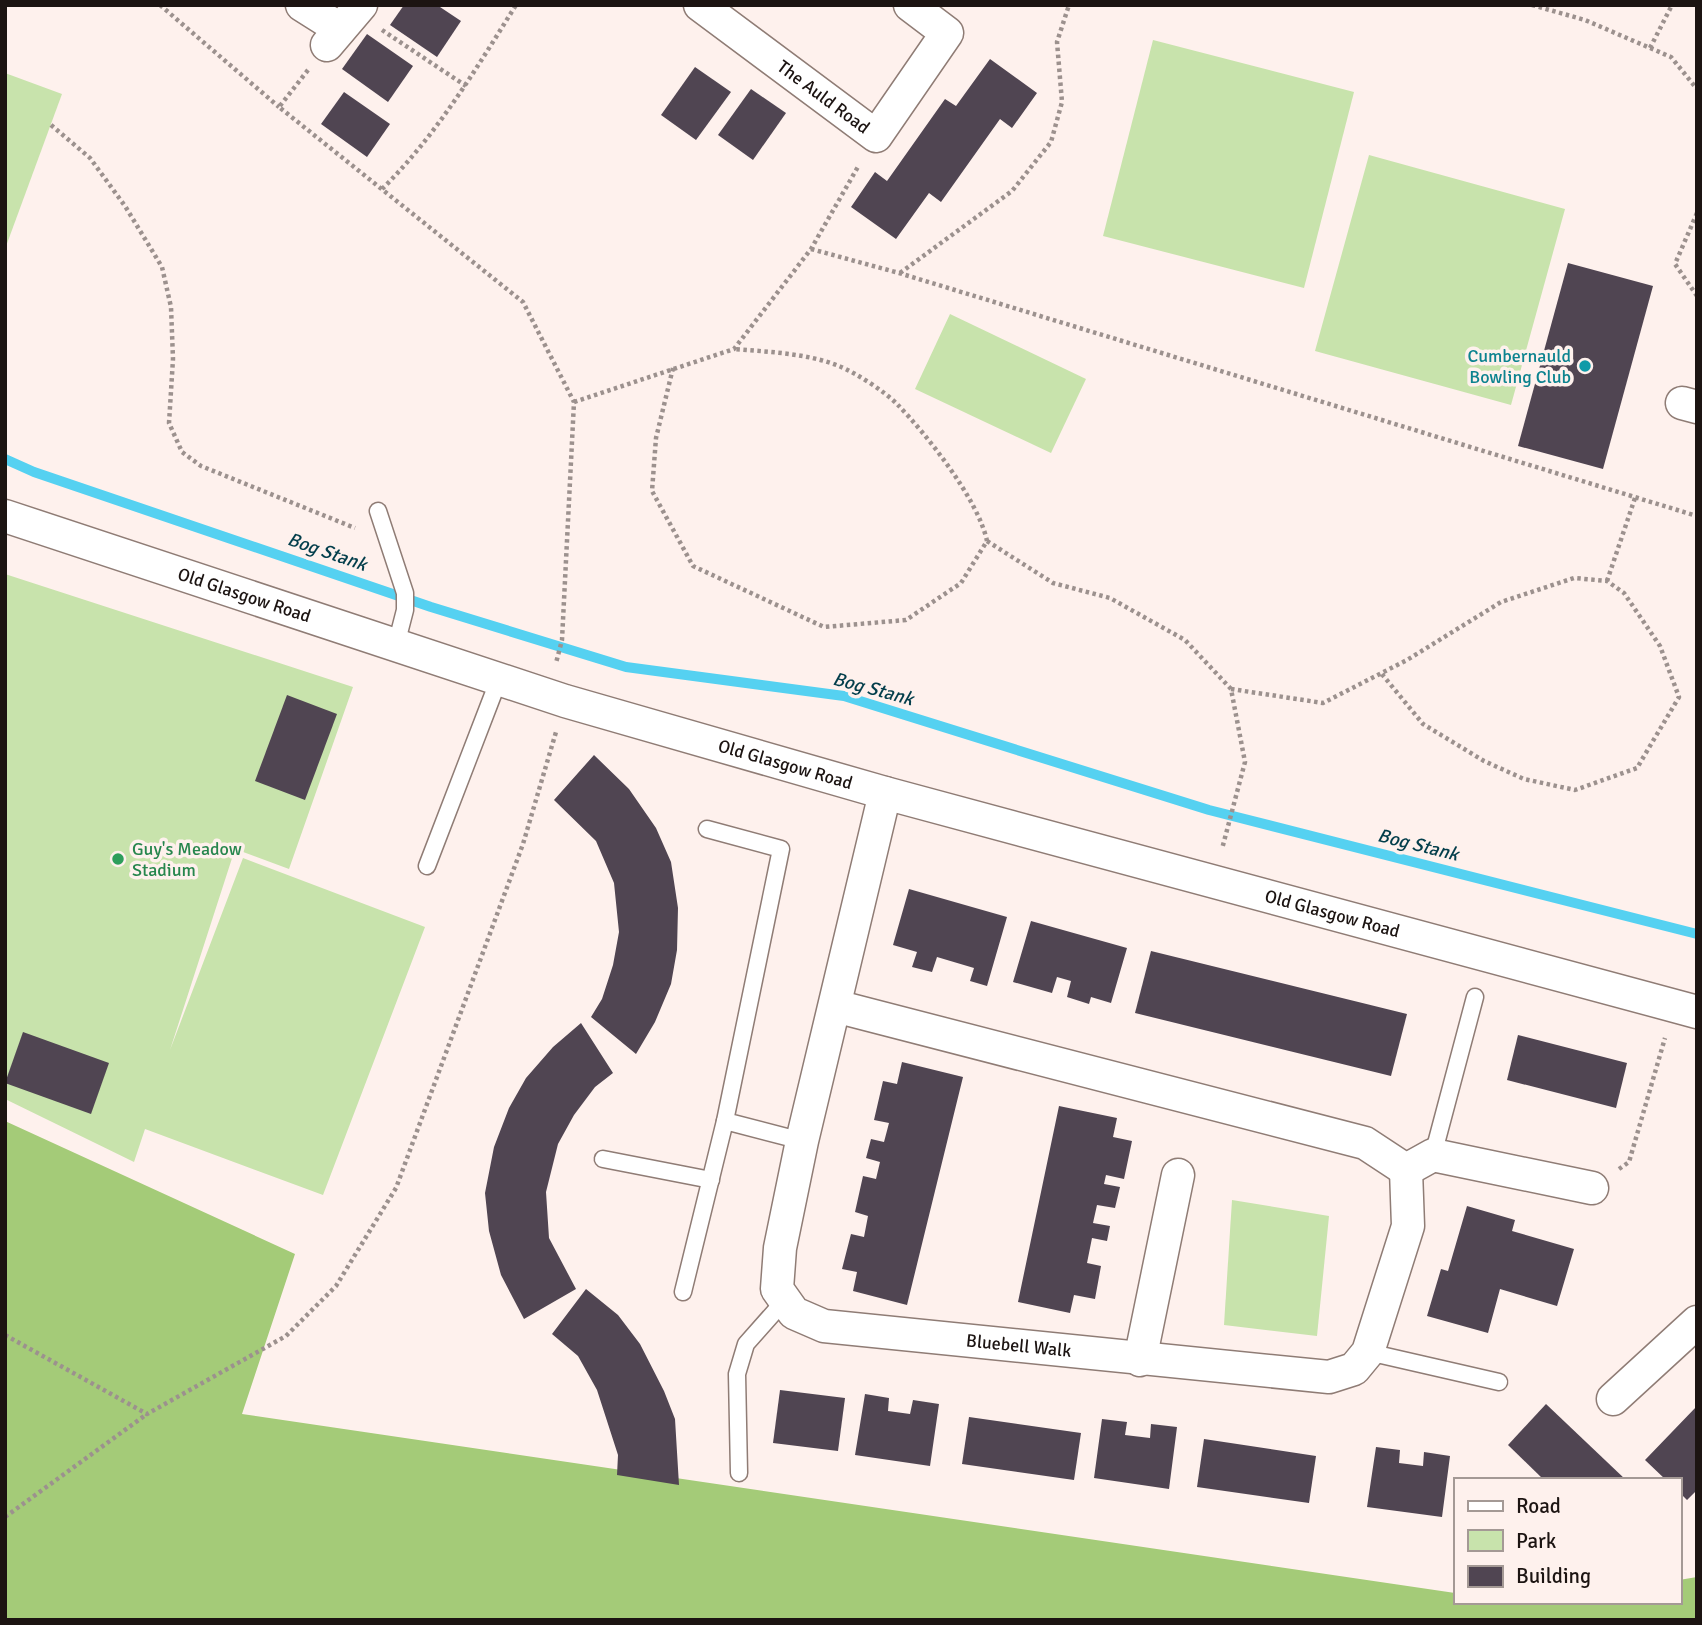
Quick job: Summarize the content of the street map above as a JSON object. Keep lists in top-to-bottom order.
{
  "streets": {
    "street": ["The Auld Road", "Old Glasgow Road", "Bluebell Walk"]
  },
  "water": ["Bog Stank"],
  "places": ["Cumbernauld Bowling Club", "Guy's Meadow Stadium"],
  "legend": ["Road", "Park", "Building"]
}
